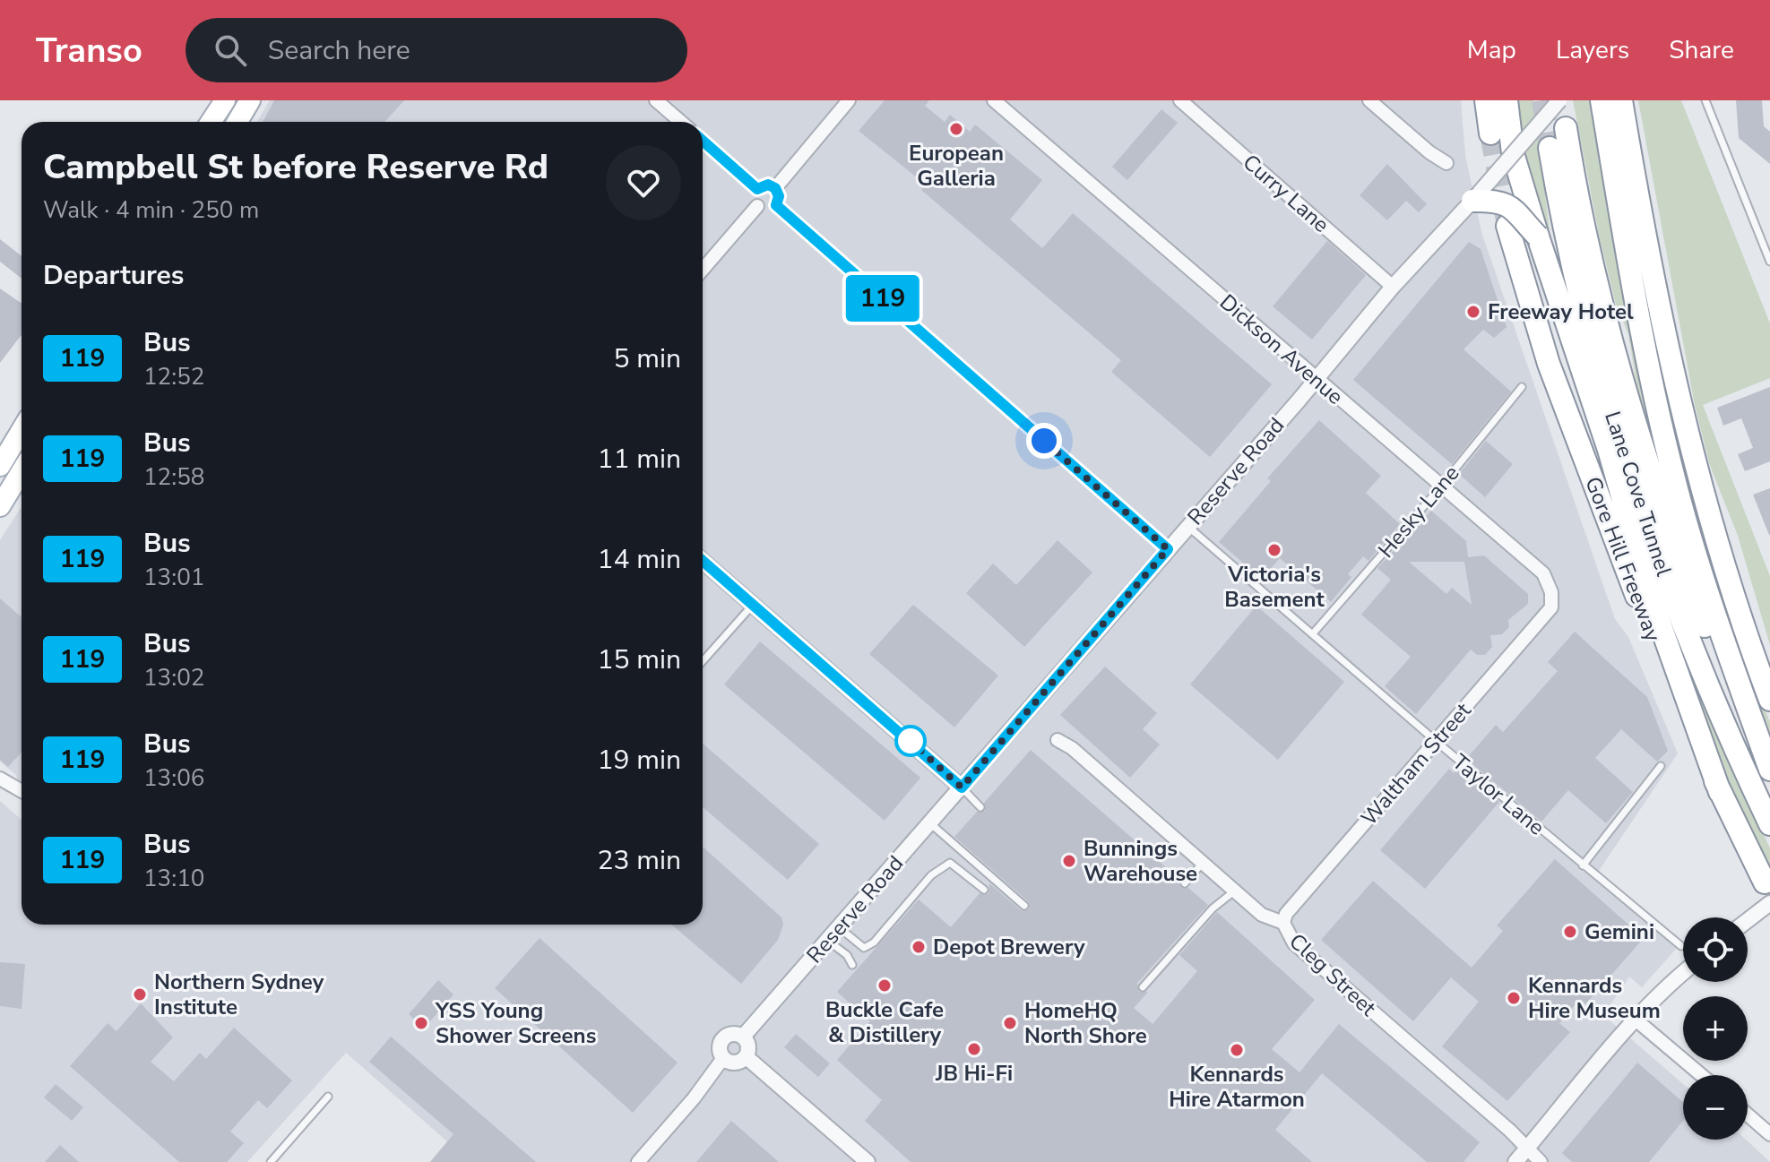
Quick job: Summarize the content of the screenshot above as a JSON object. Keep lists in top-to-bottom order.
{
  "streets": {
    "highway": ["Lane Cove Tunnel", "Gore Hill Freeway"],
    "street": [
      "Curry Lane",
      "Dickson Avenue",
      "Reserve Road",
      "Waltham Street",
      "Cleg Street"
    ],
    "lane": ["Hesky Lane", "Taylor Lane"]
  },
  "crossings": [
    ["Curry Lane", "Reserve Road"],
    ["Dickson Avenue", "Reserve Road"],
    ["Dickson Avenue", "Hesky Lane"],
    ["Dickson Avenue", "Waltham Street"],
    ["Reserve Road", "Taylor Lane"],
    ["Hesky Lane", "Taylor Lane"],
    ["Waltham Street", "Taylor Lane"],
    ["Waltham Street", "Cleg Street"]
  ],
  "places": [
    "European Galleria",
    "Freeway Hotel",
    "Victoria's Basement",
    "Bunnings Warehouse",
    "Gemini",
    "Depot Brewery",
    "Buckle Cafe & Distillery",
    "Northern Sydney Institute",
    "Kennards Hire Museum",
    "YSS Young Shower Screens",
    "HomeHQ North Shore",
    "JB Hi-Fi",
    "Kennards Hire Atarmon"
  ],
  "lines": ["bus line 119"],
  "page": {
    "header": "Transo",
    "search": "Search here",
    "nav": ["Map", "Layers", "Share"],
    "on_map": "119",
    "heading": [
      ["Campbell St before Reserve Rd", "Walk · 4 min · 250 m"],
      "Departures"
    ],
    "list": [
      {
        "mark": "119",
        "name": "Bus",
        "note": "12:52",
        "value": "5 min"
      },
      {
        "mark": "119",
        "name": "Bus",
        "note": "12:58",
        "value": "11 min"
      },
      {
        "mark": "119",
        "name": "Bus",
        "note": "13:01",
        "value": "14 min"
      },
      {
        "mark": "119",
        "name": "Bus",
        "note": "13:02",
        "value": "15 min"
      },
      {
        "mark": "119",
        "name": "Bus",
        "note": "13:06",
        "value": "19 min"
      },
      {
        "mark": "119",
        "name": "Bus",
        "note": "13:10",
        "value": "23 min"
      }
    ],
    "map_buttons": ["+", "−"]
  }
}
